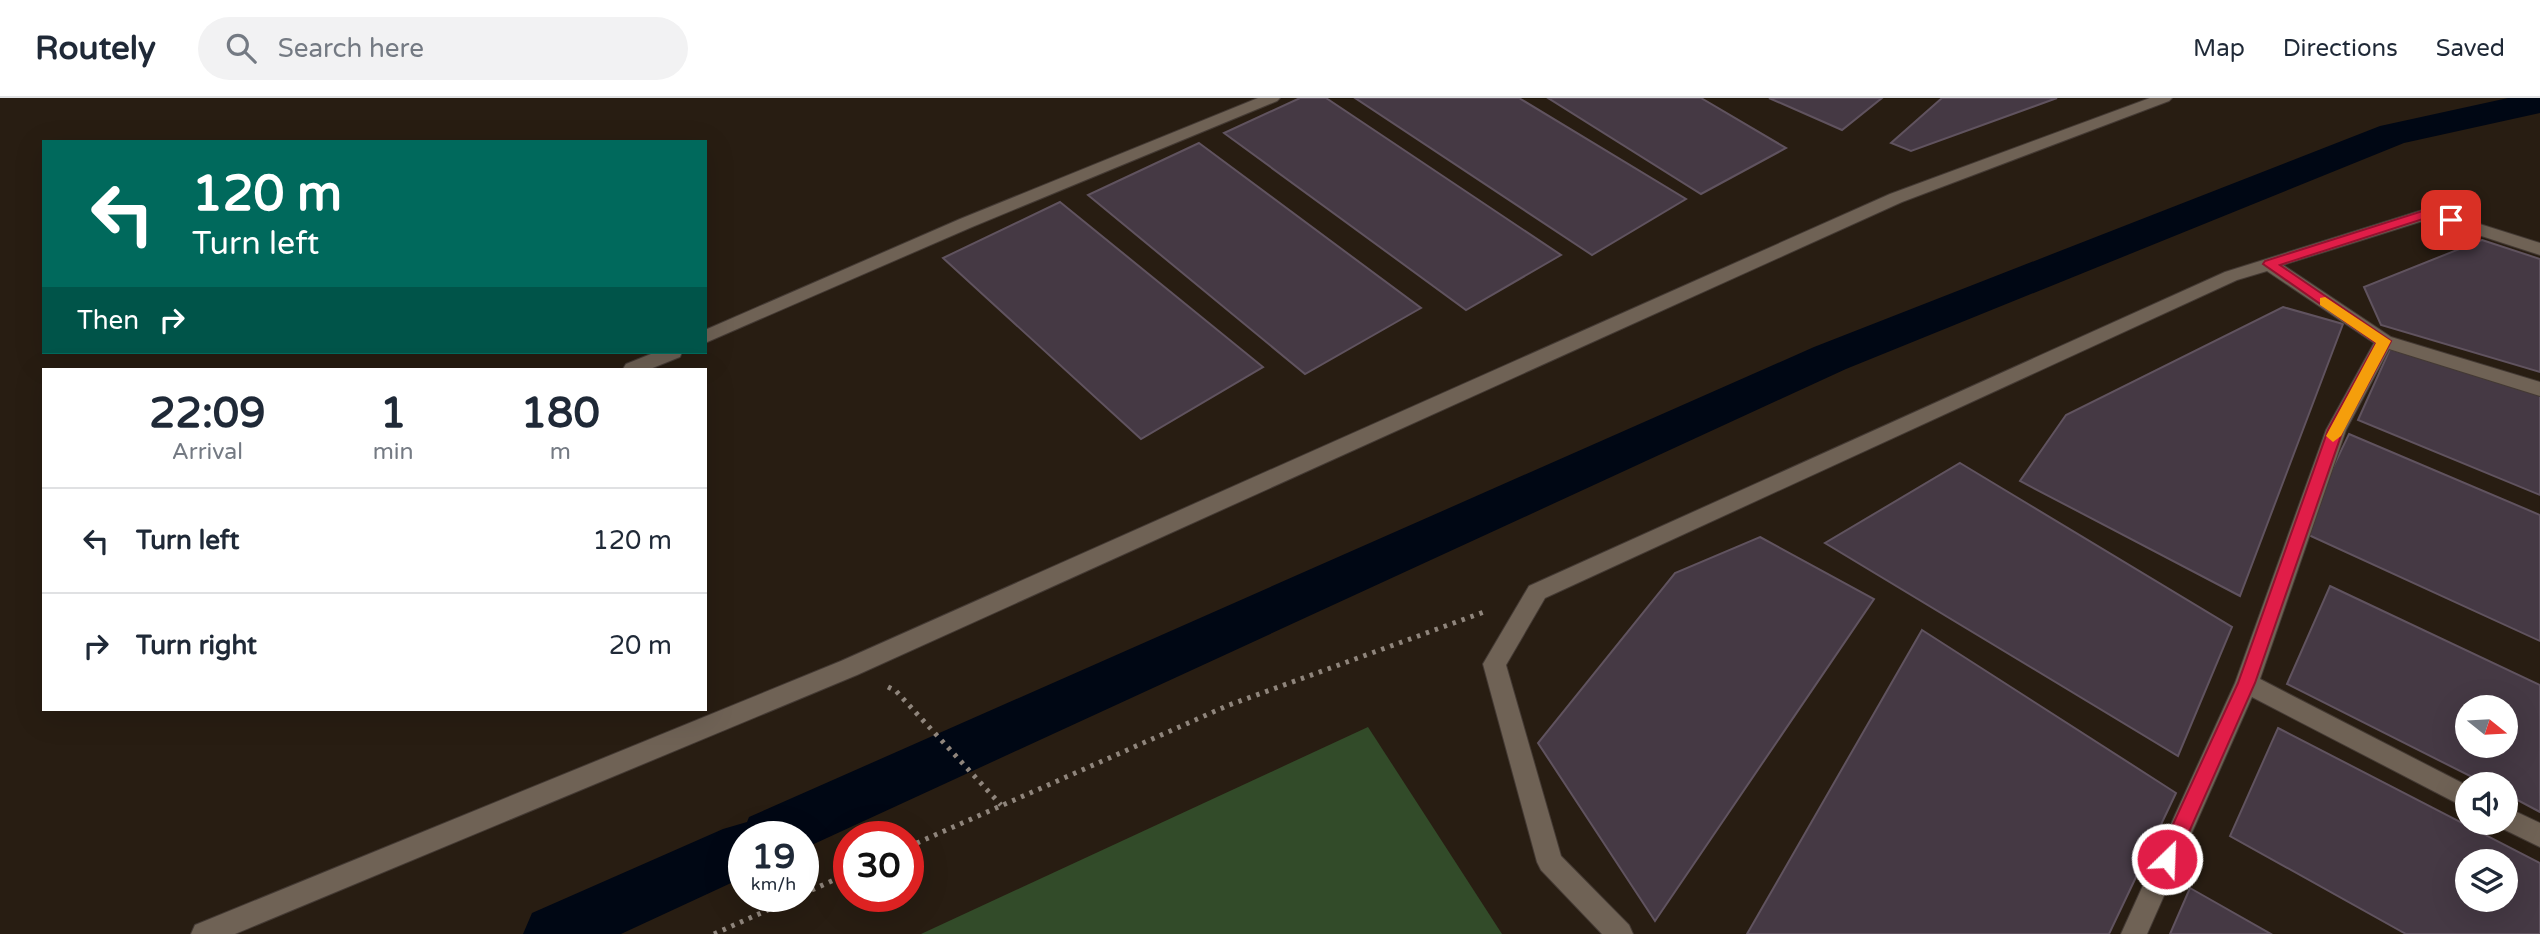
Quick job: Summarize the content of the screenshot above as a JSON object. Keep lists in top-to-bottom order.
{
  "north": "right",
  "page": {
    "header": "Routely",
    "search": "Search here",
    "nav": ["Map", "Directions", "Saved"],
    "turn": ["120 m", "Turn left"],
    "then": "Then",
    "eta": [
      "22:09",
      "Arrival",
      "1",
      "min",
      "180",
      "m"
    ],
    "list": [
      {
        "name": "Turn left",
        "value": "120 m"
      },
      {
        "name": "Turn right",
        "value": "20 m"
      }
    ],
    "speed": "19 km/h",
    "limit": "30"
  }
}
